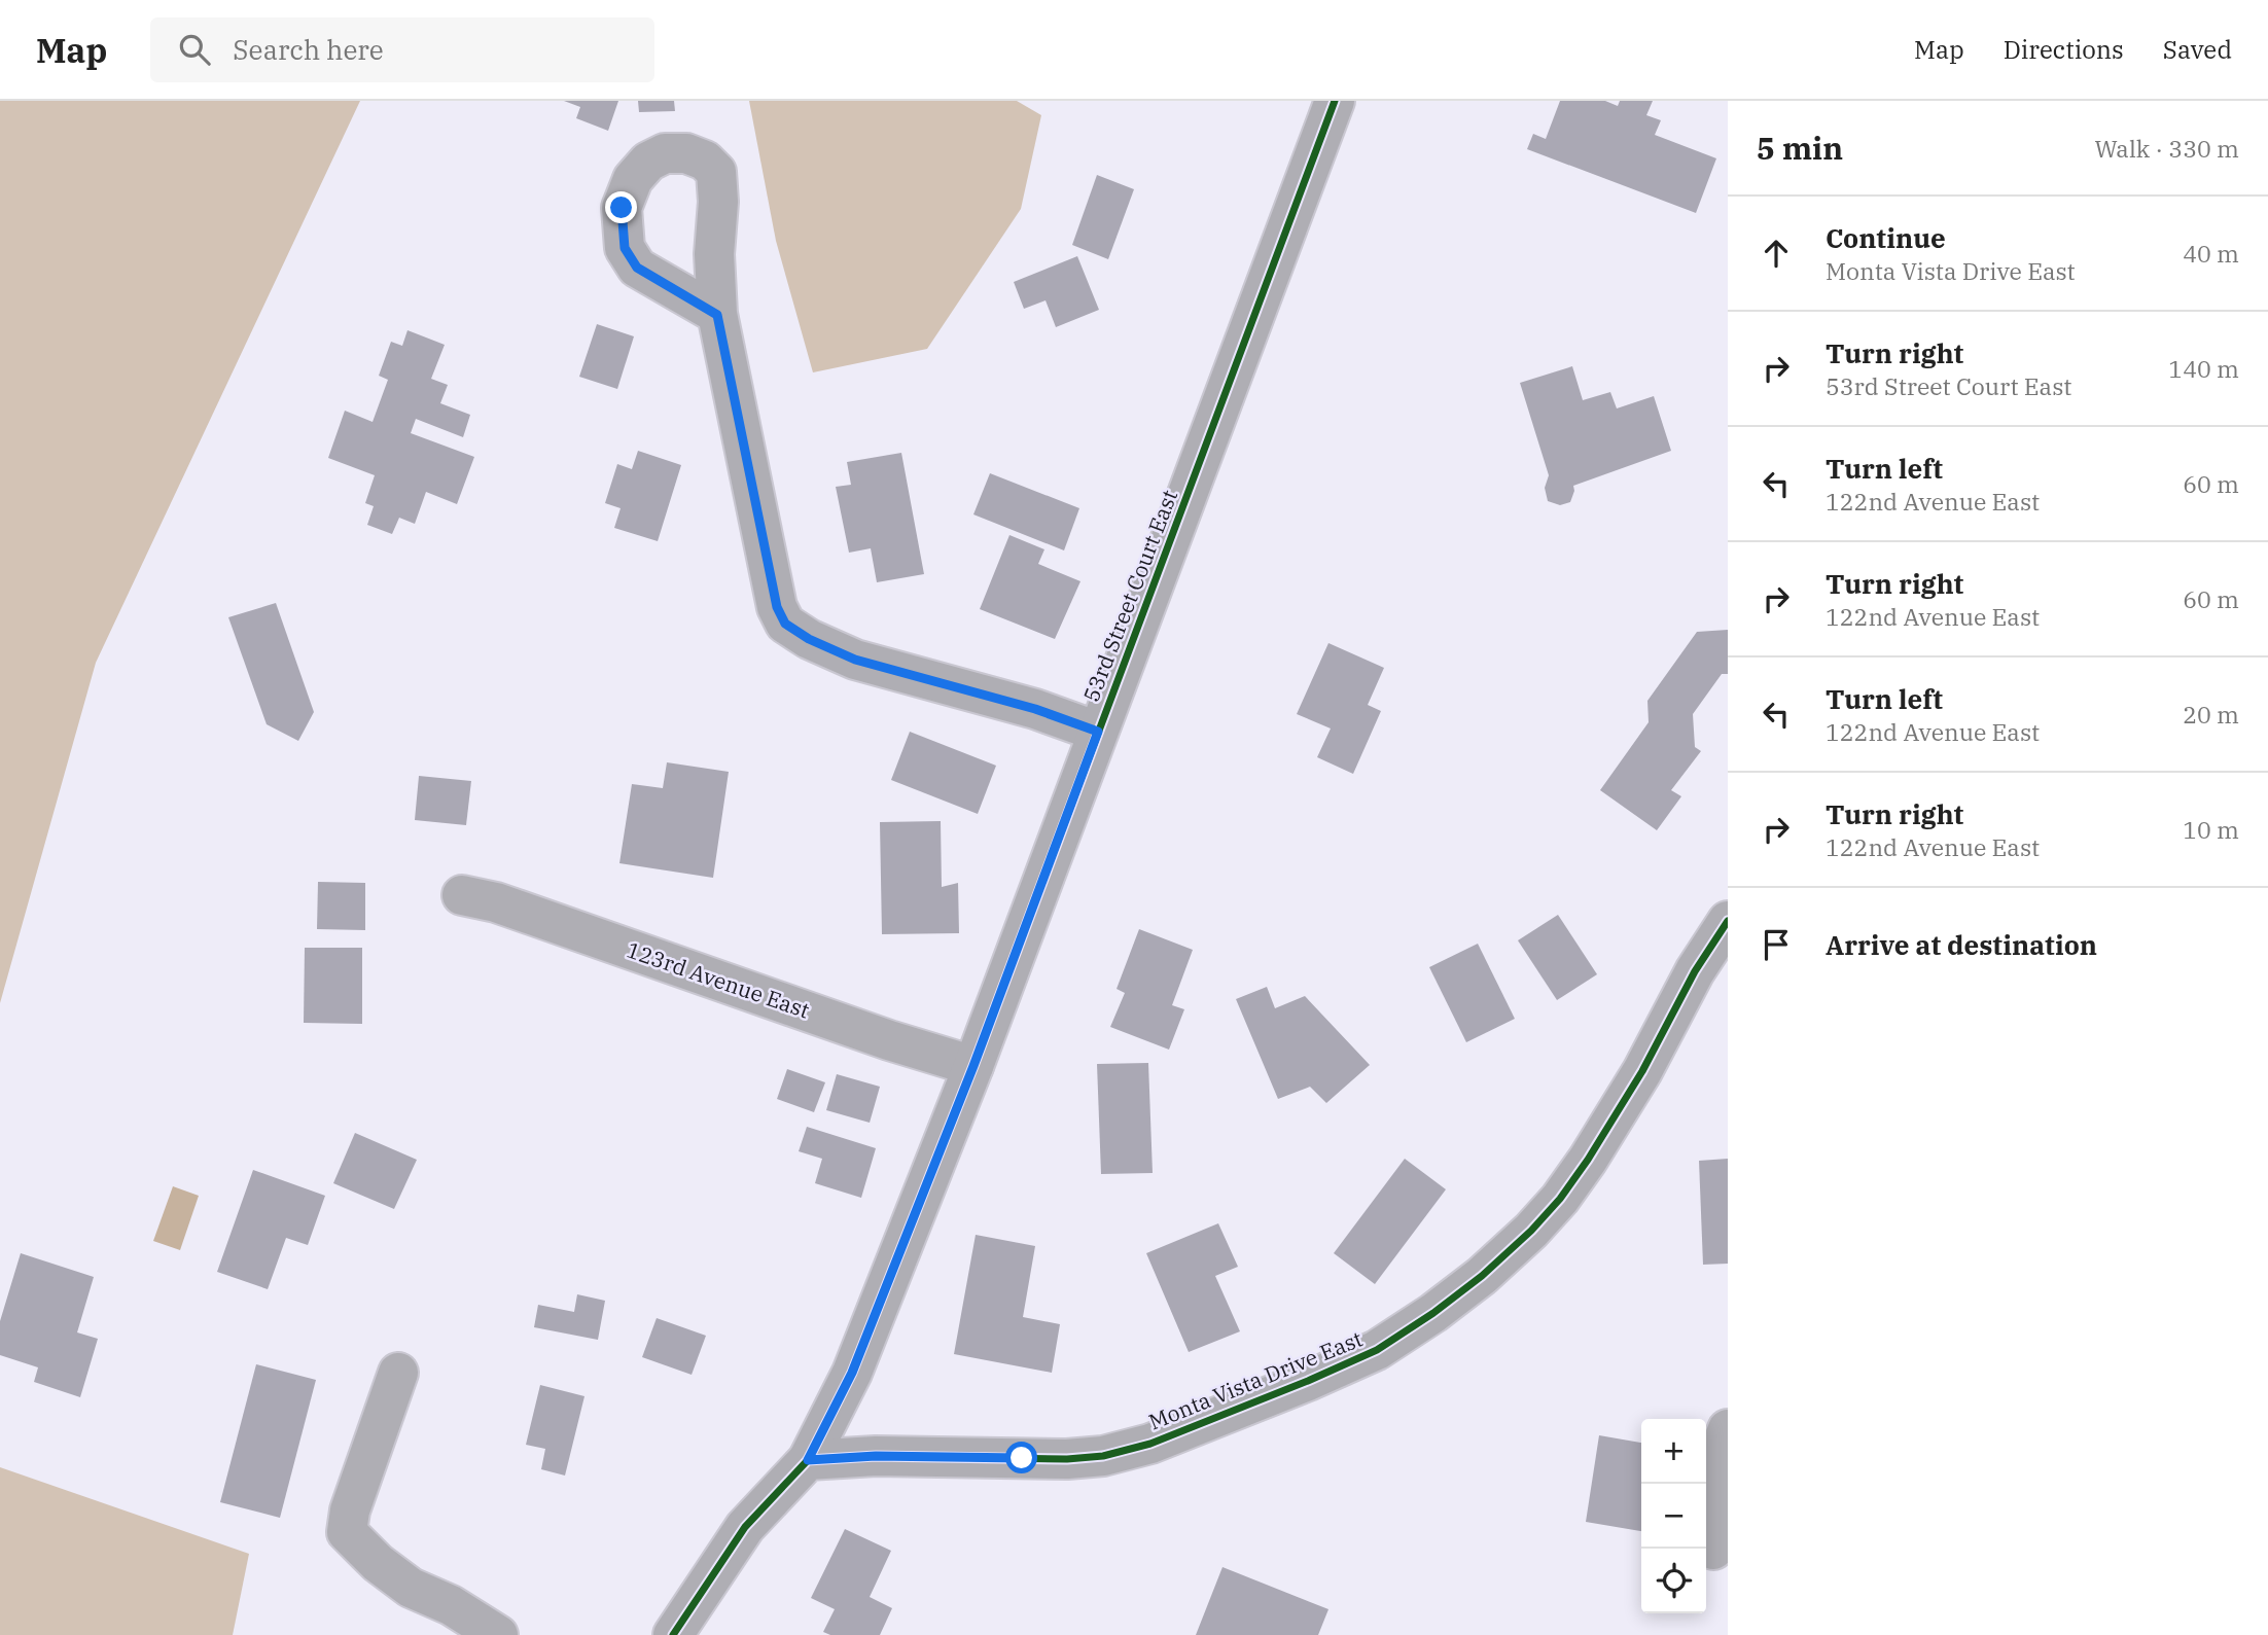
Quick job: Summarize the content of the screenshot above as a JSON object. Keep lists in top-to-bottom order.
{
  "streets": {
    "street": ["53rd Street Court East", "123rd Avenue East", "Monta Vista Drive East"]
  },
  "crossings": [
    ["53rd Street Court East", "123rd Avenue East"],
    ["53rd Street Court East", "Monta Vista Drive East"]
  ],
  "page": {
    "header": "Map",
    "search": "Search here",
    "nav": ["Map", "Directions", "Saved"],
    "heading": ["5 min", "Walk · 330 m"],
    "list": [
      ["Continue", "Monta Vista Drive East", "40 m"],
      ["Turn right", "53rd Street Court East", "140 m"],
      ["Turn left", "122nd Avenue East", "60 m"],
      ["Turn right", "122nd Avenue East", "60 m"],
      ["Turn left", "122nd Avenue East", "20 m"],
      ["Turn right", "122nd Avenue East", "10 m"],
      "Arrive at destination"
    ],
    "map_buttons": ["+", "−"]
  }
}
